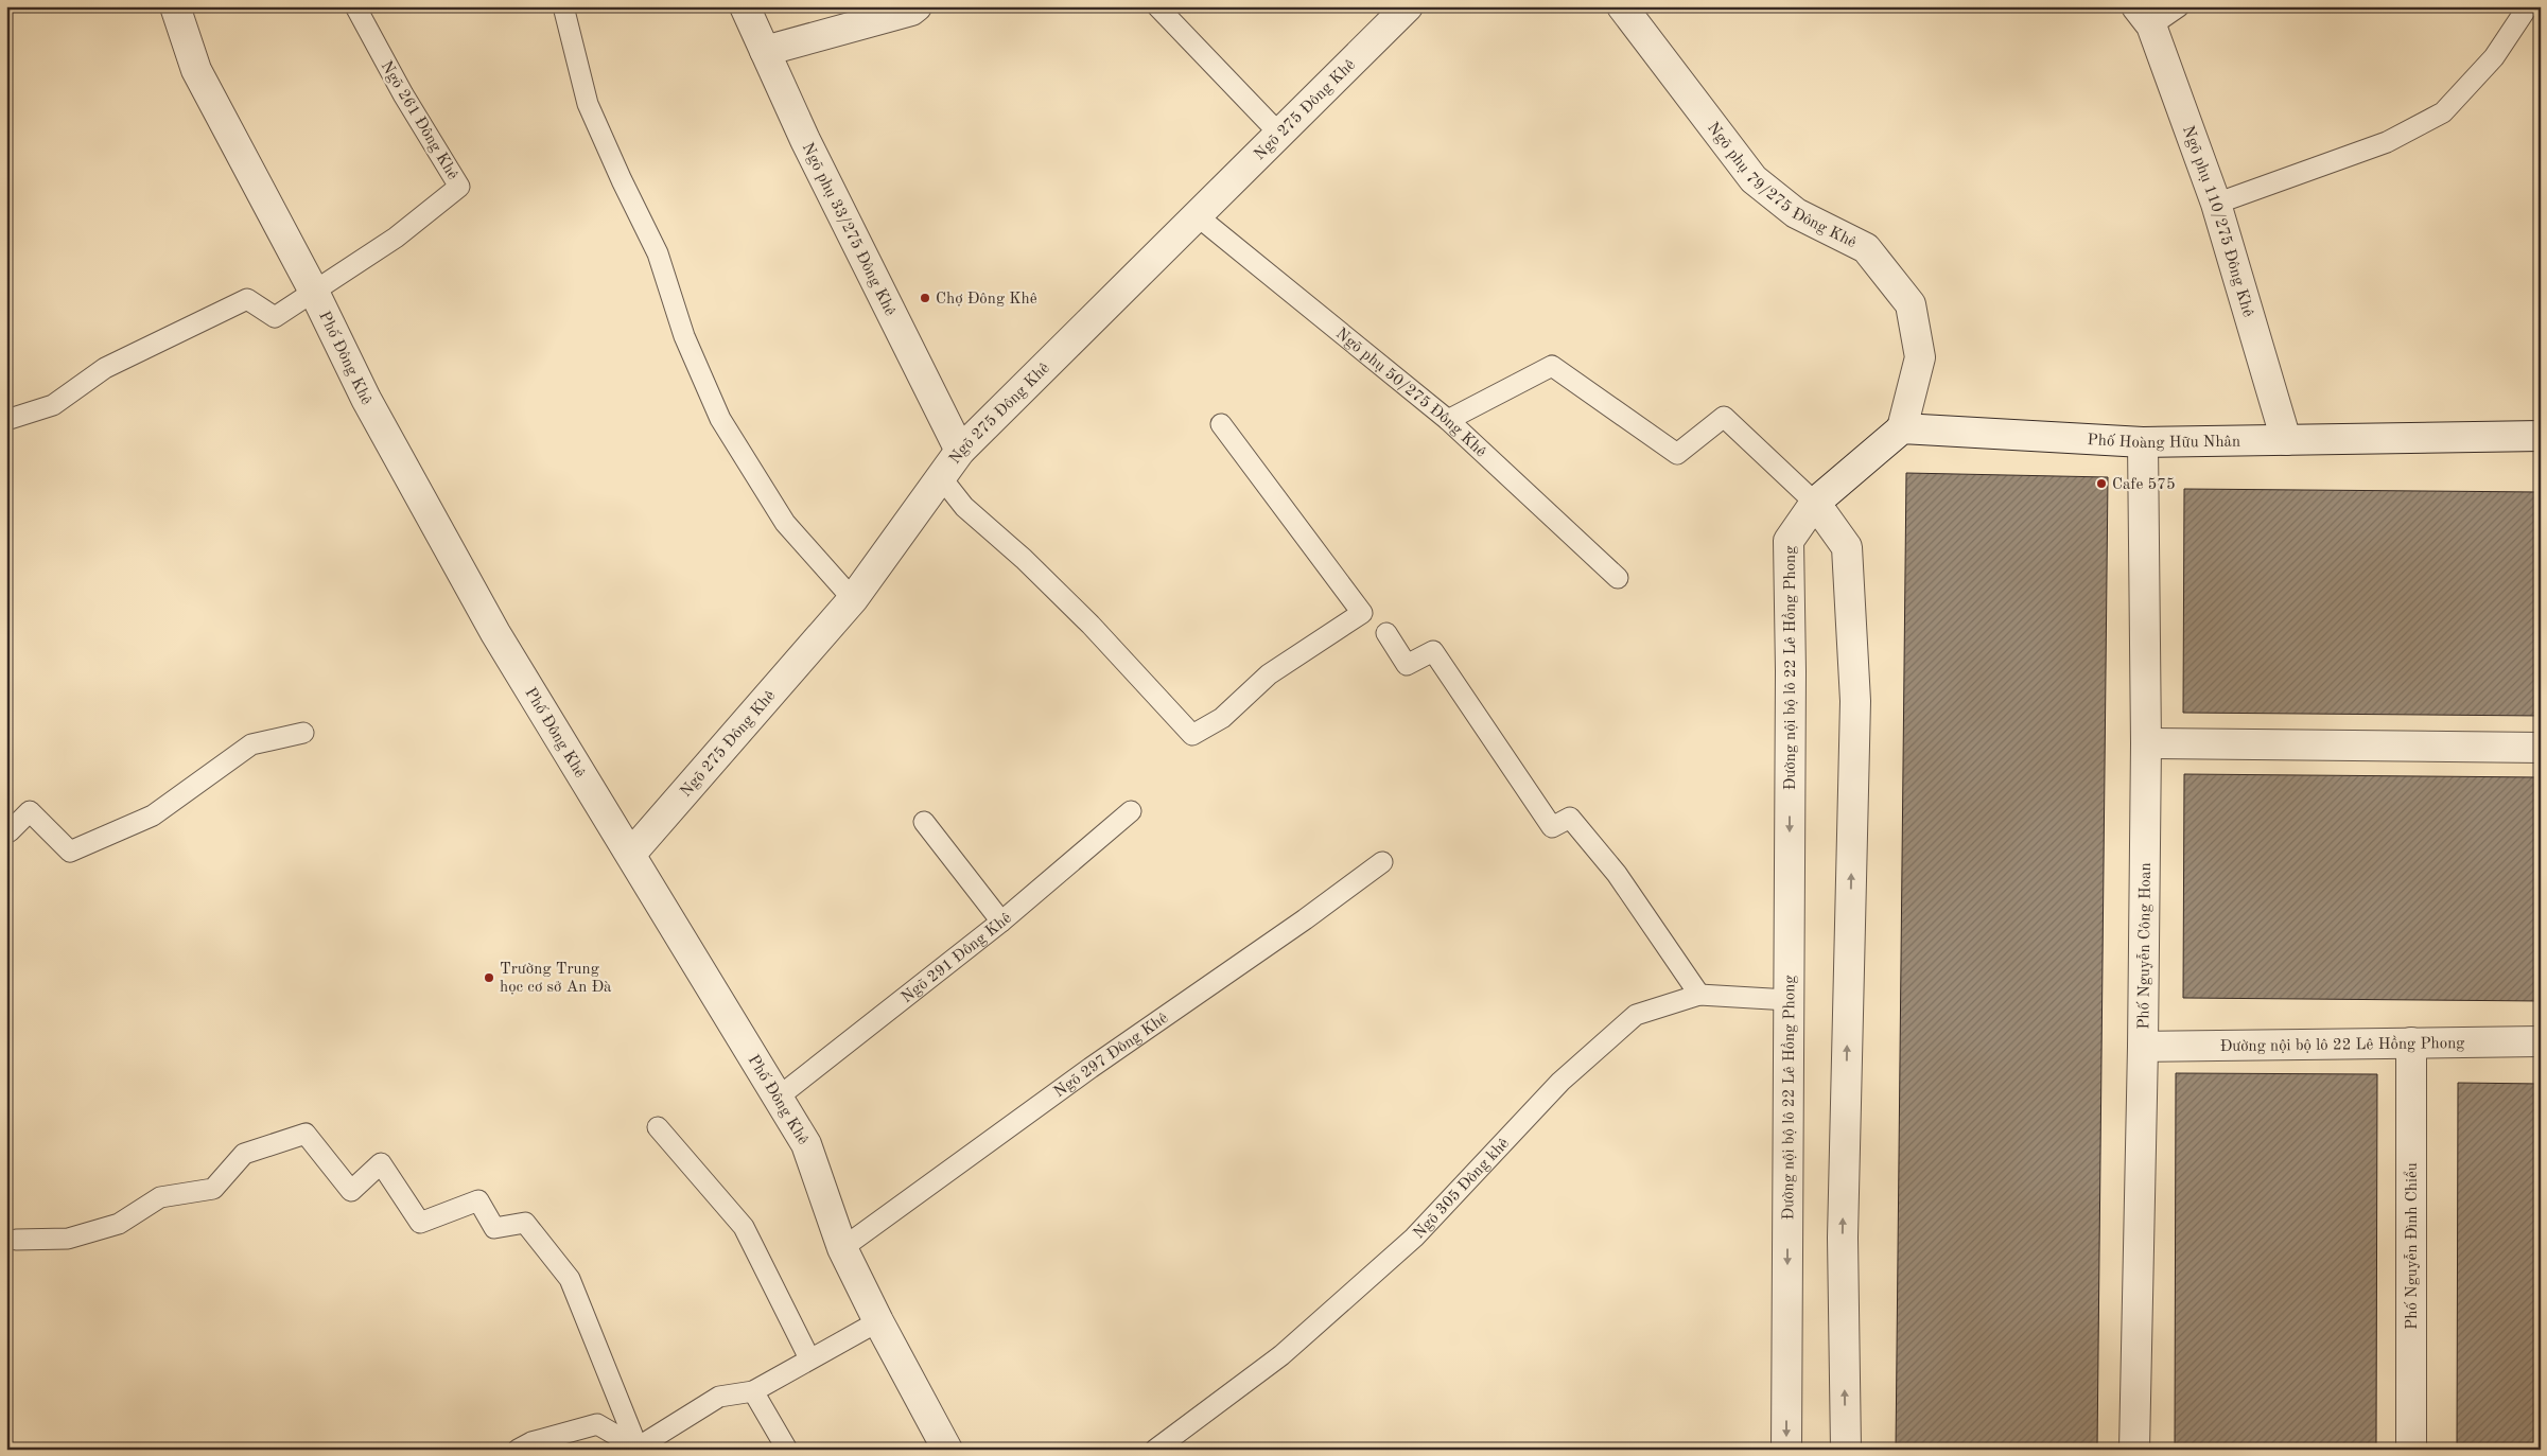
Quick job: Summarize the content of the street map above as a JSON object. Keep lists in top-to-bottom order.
{
  "streets": {
    "street": [
      "Ngõ 275 Đông Khê",
      "Ngõ phụ 79/275 Đông Khê",
      "Ngõ phụ 110/275 Đông Khê",
      "Ngõ phụ 33/275 Đông Khê",
      "Phố Đông Khê",
      "Phố Hoàng Hữu Nhân",
      "Đường nội bộ lô 22 Lê Hồng Phong",
      "Phố Nguyễn Công Hoan",
      "Phố Nguyễn Đình Chiểu"
    ],
    "lane": [
      "Ngõ 261 Đông Khê",
      "Ngõ phụ 50/275 Đông Khê",
      "Ngõ 291 Đông Khê",
      "Ngõ 297 Đông Khê",
      "Ngõ 305 Đông khê"
    ]
  },
  "crossings": [
    ["Ngõ 275 Đông Khê", "Ngõ phụ 33/275 Đông Khê"],
    ["Ngõ 275 Đông Khê", "Phố Đông Khê"],
    ["Ngõ 275 Đông Khê", "Ngõ phụ 50/275 Đông Khê"],
    ["Ngõ 261 Đông Khê", "Phố Đông Khê"],
    ["Ngõ phụ 79/275 Đông Khê", "Phố Hoàng Hữu Nhân"],
    ["Ngõ phụ 110/275 Đông Khê", "Phố Hoàng Hữu Nhân"],
    ["Phố Đông Khê", "Ngõ 291 Đông Khê"],
    ["Phố Đông Khê", "Ngõ 297 Đông Khê"],
    ["Phố Hoàng Hữu Nhân", "Phố Nguyễn Công Hoan"],
    ["Đường nội bộ lô 22 Lê Hồng Phong", "Phố Nguyễn Công Hoan"],
    ["Đường nội bộ lô 22 Lê Hồng Phong", "Ngõ 305 Đông khê"],
    ["Đường nội bộ lô 22 Lê Hồng Phong", "Phố Nguyễn Đình Chiểu"]
  ],
  "places": ["Chợ Đông Khê", "Cafe 575", "Trường Trung học cơ sở An Đà"]
}
